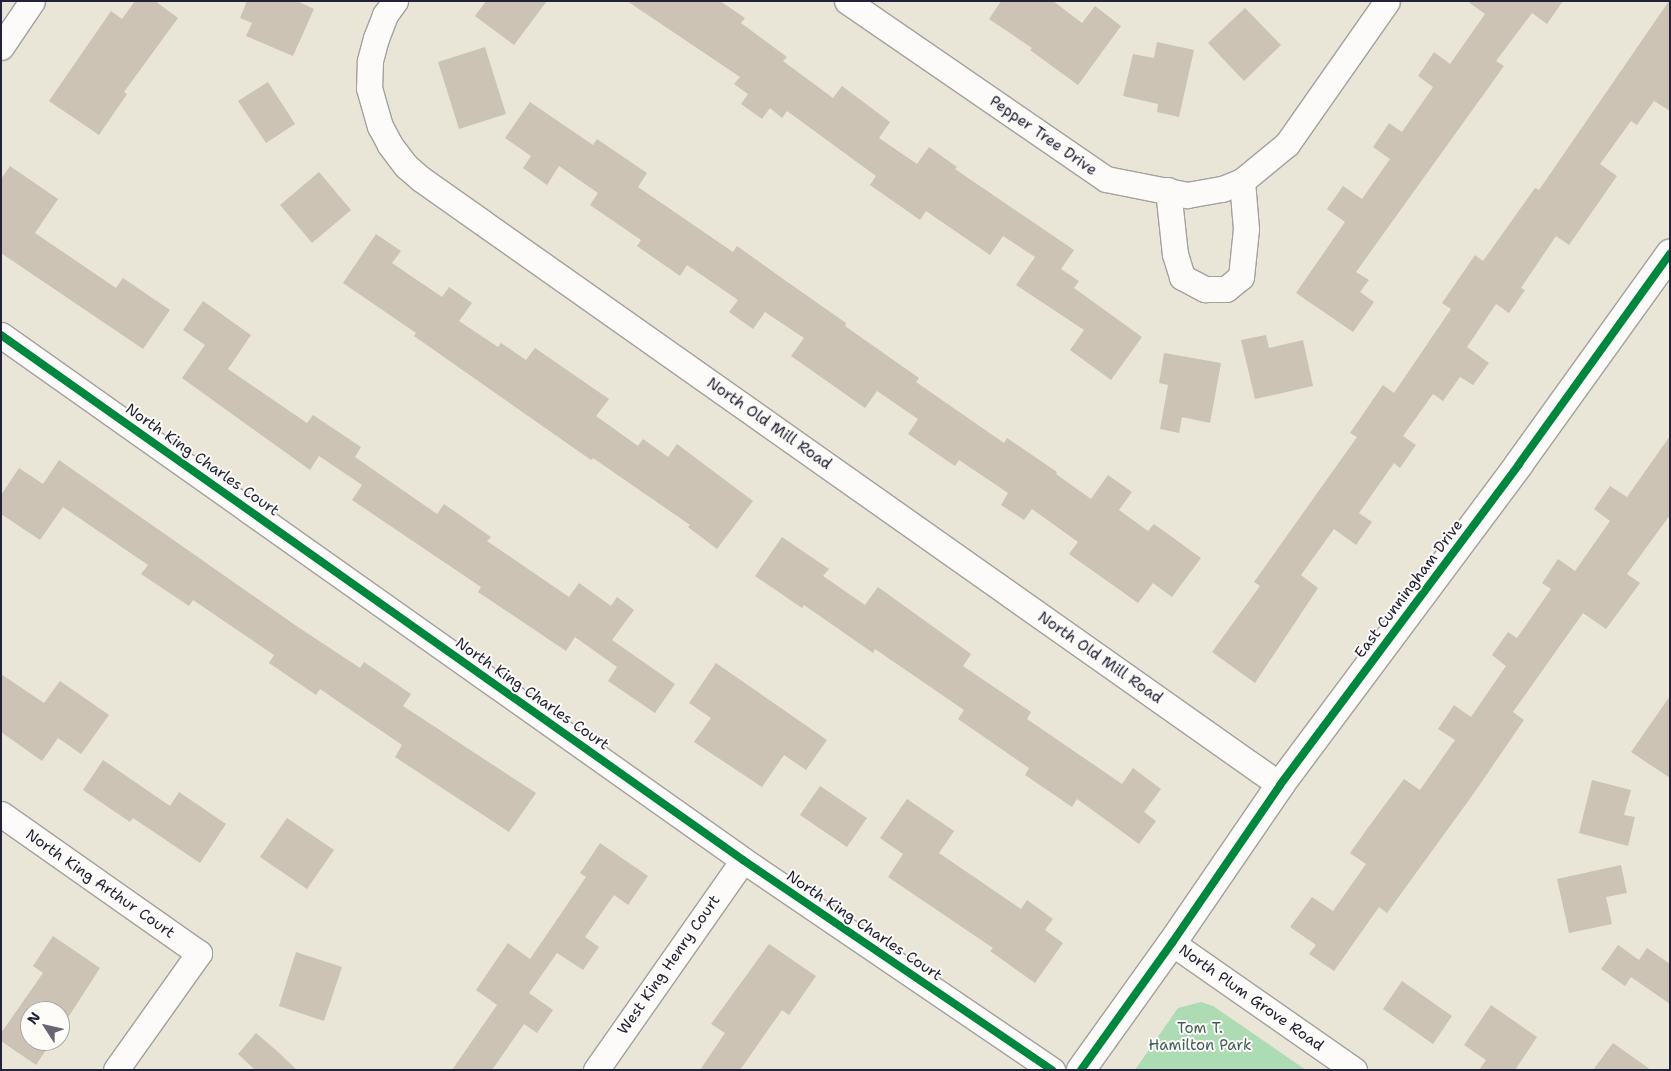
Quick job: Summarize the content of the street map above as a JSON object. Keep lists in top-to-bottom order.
{
  "streets": {
    "street": [
      "Pepper Tree Drive",
      "North Old Mill Road",
      "North King Charles Court",
      "East Cunningham Drive",
      "North King Arthur Court",
      "West King Henry Court",
      "North Plum Grove Road"
    ]
  },
  "crossings": [
    ["North Old Mill Road", "East Cunningham Drive"],
    ["North King Charles Court", "West King Henry Court"],
    ["East Cunningham Drive", "North Plum Grove Road"]
  ],
  "parks": ["Tom T. Hamilton Park"],
  "north": "top left"
}
